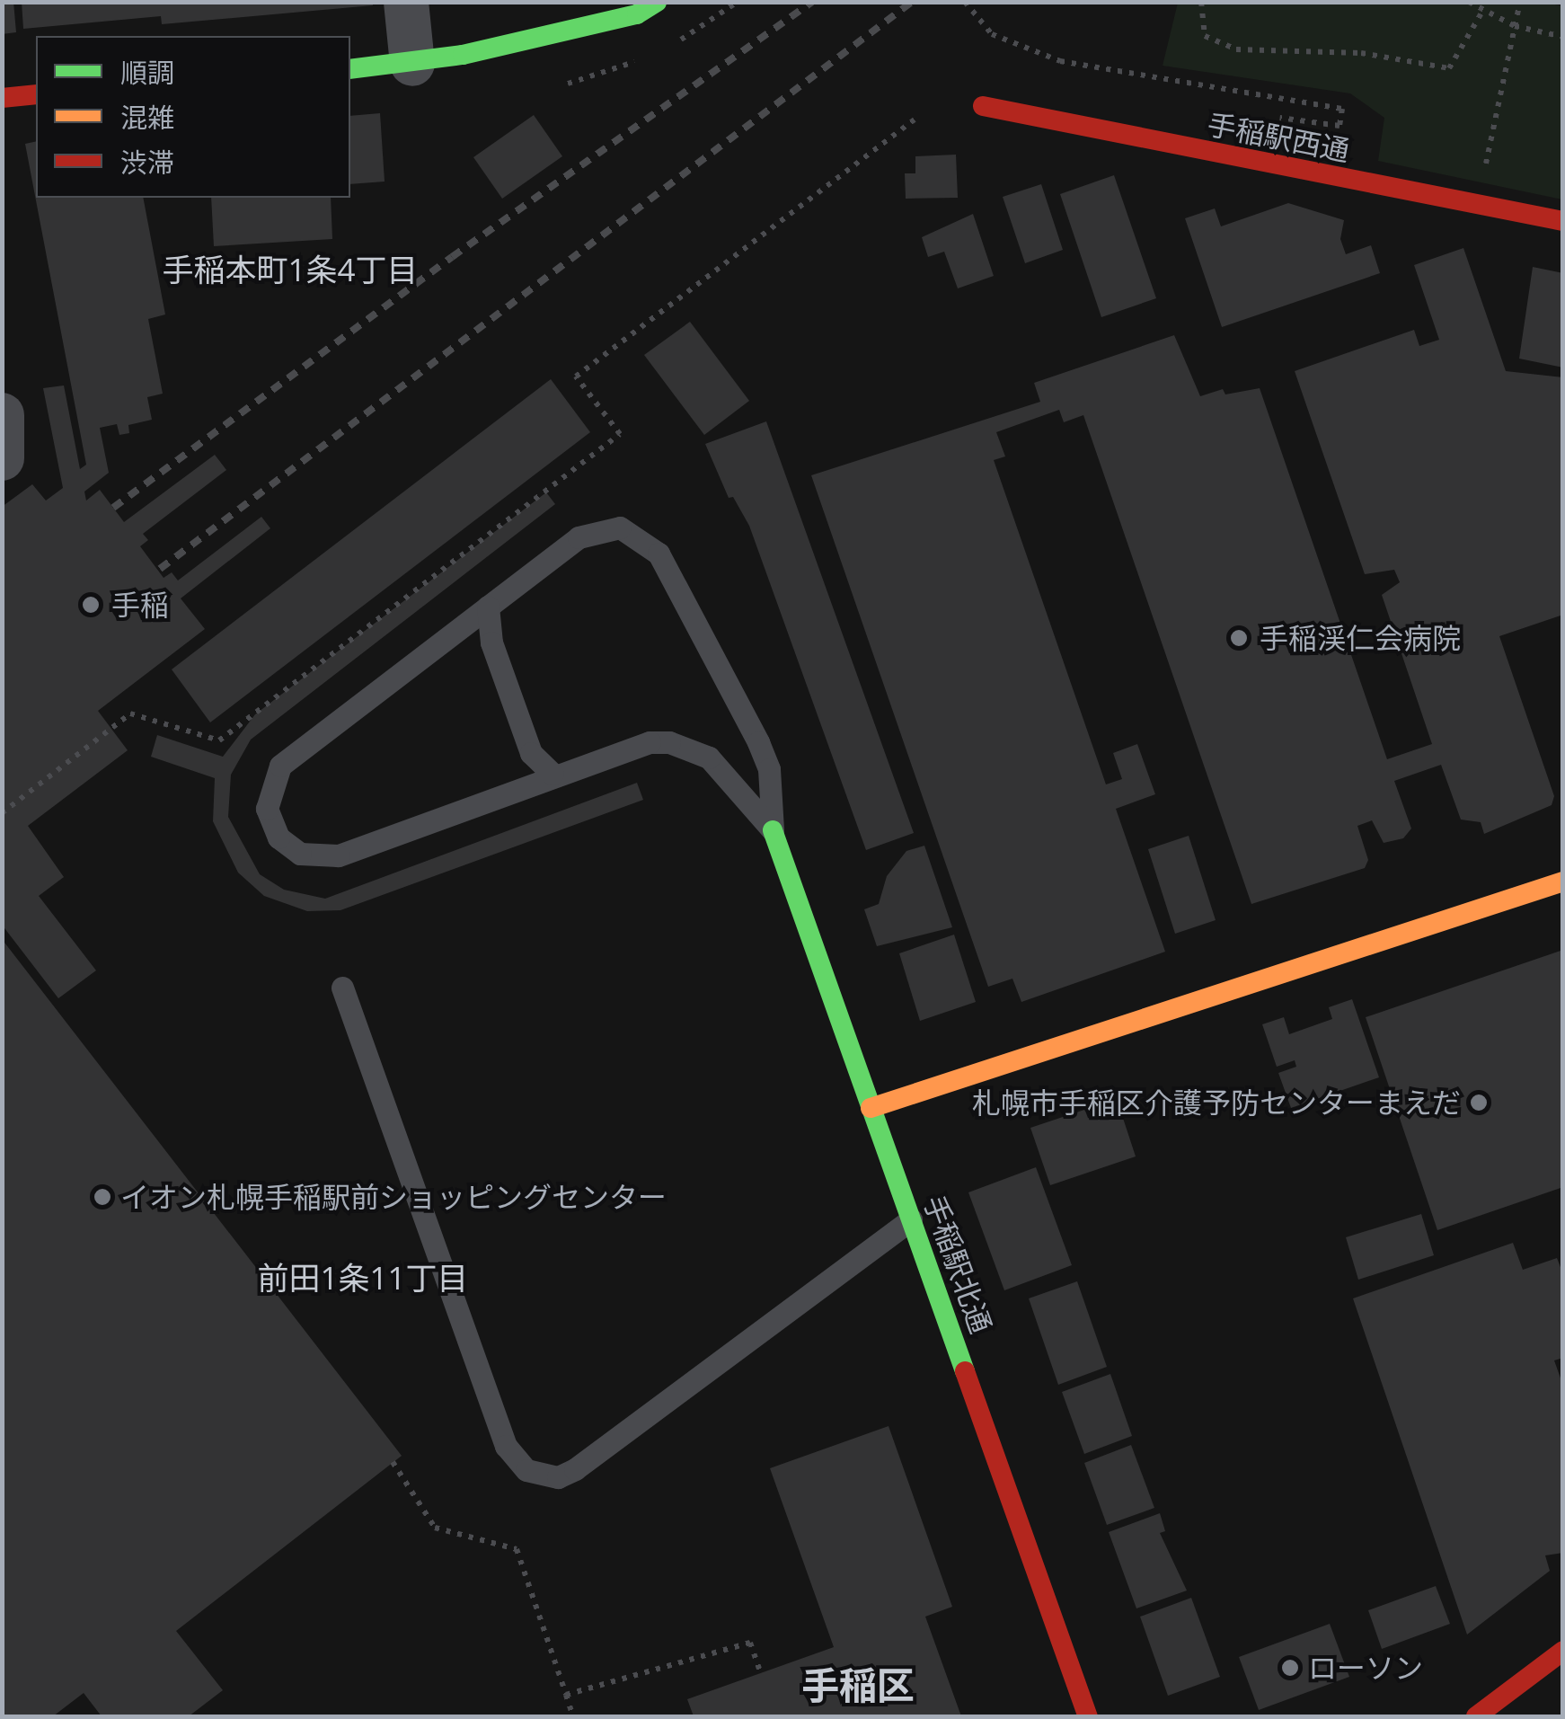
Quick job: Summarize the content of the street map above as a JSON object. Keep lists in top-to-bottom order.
{
  "streets": {
    "street": ["手稲駅西通", "手稲駅北通"]
  },
  "districts": ["手稲本町1条4丁目", "前田1条11丁目", "手稲区"],
  "places": [
    "手稲",
    "手稲渓仁会病院",
    "札幌市手稲区介護予防センターまえだ",
    "イオン札幌手稲駅前ショッピングセンター",
    "ローソン"
  ],
  "legend": ["順調", "混雑", "渋滞"]
}
